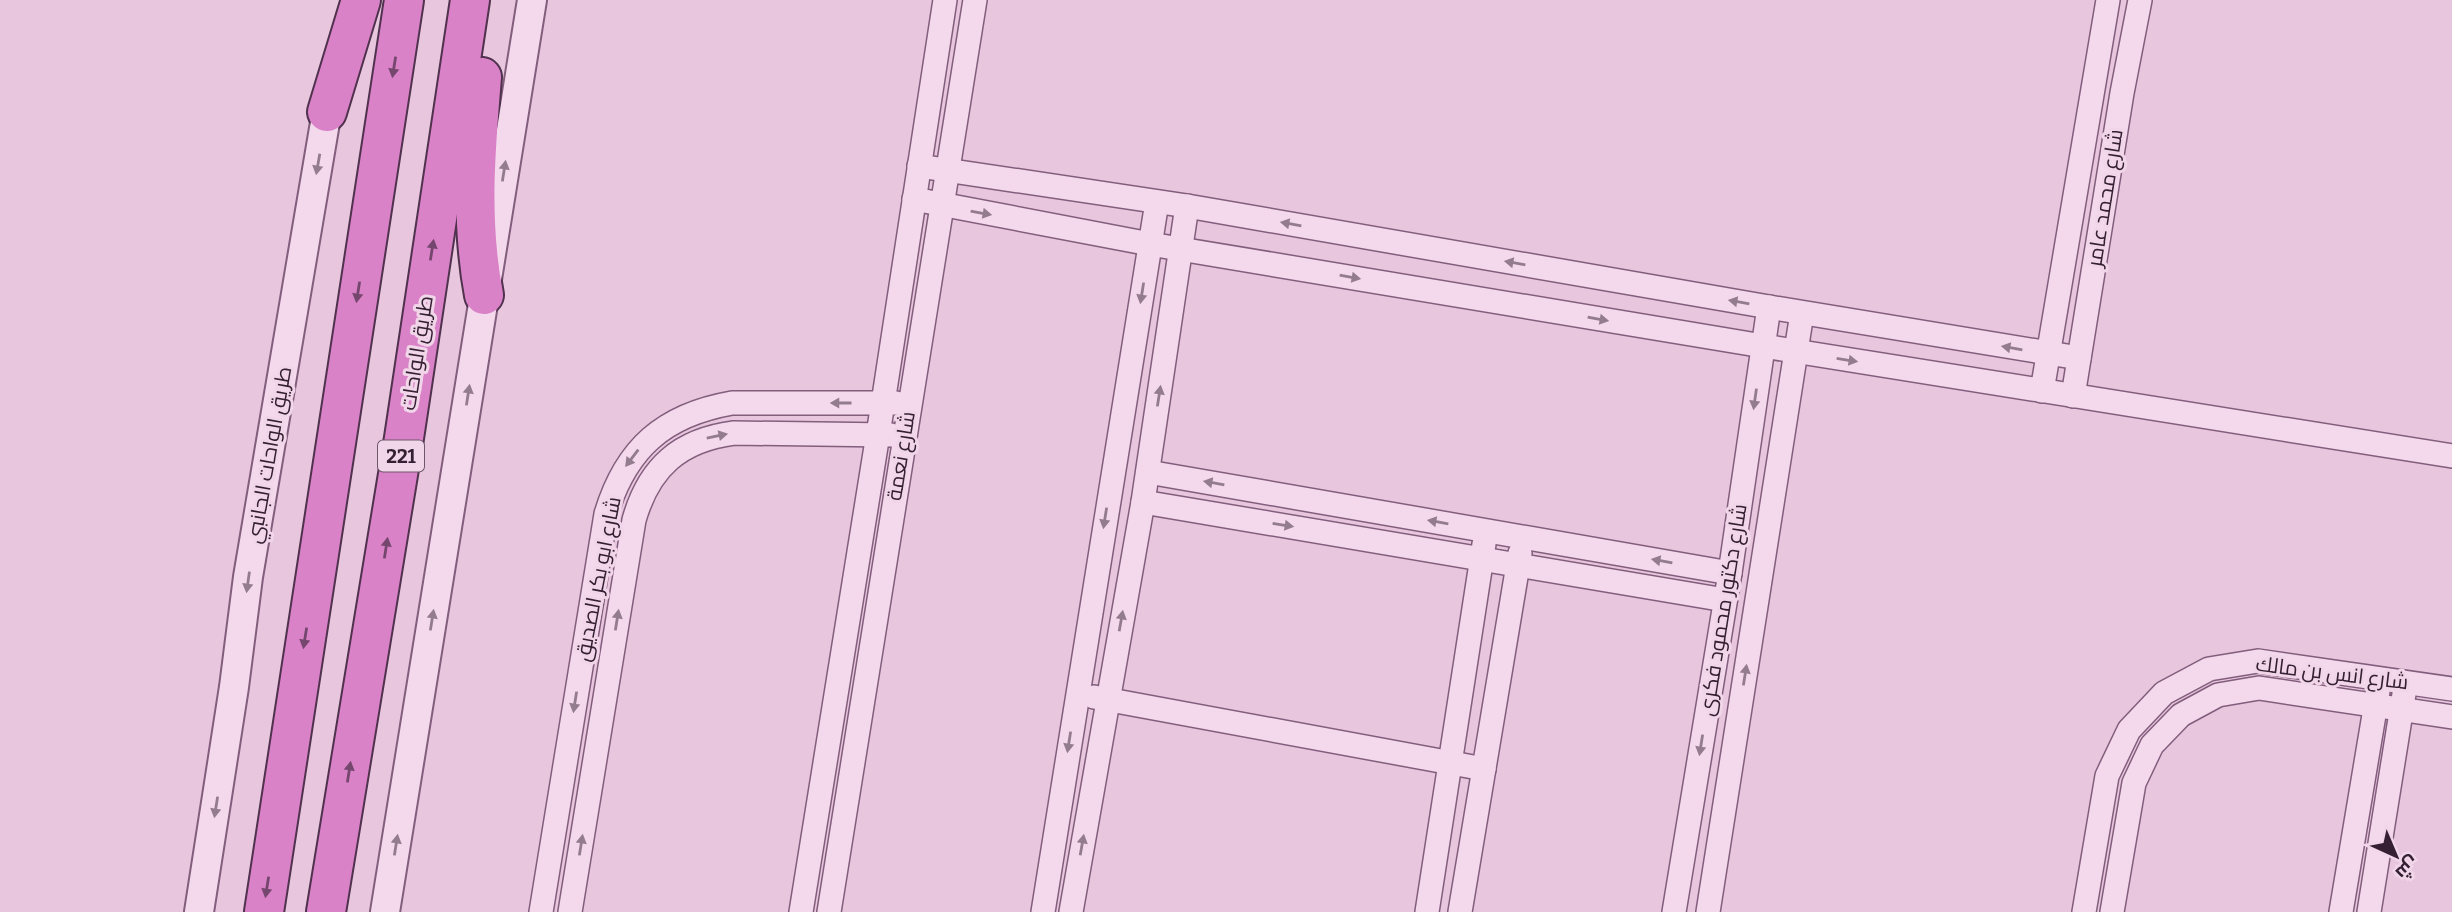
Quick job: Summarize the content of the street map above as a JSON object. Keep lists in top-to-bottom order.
{
  "streets": {
    "highway": ["طريق الواحات", "221"],
    "street": [
      "شارع محمد عامر",
      "طريق الواحات الجانبي",
      "شارع نعمة",
      "شارع ابو بكر الصديق",
      "شارع دكتور محمود فكرى",
      "شارع انس بن مالك"
    ]
  },
  "crossings": [
    ["شارع نعمة", "شارع ابو بكر الصديق"]
  ],
  "north": "bottom right"
}
